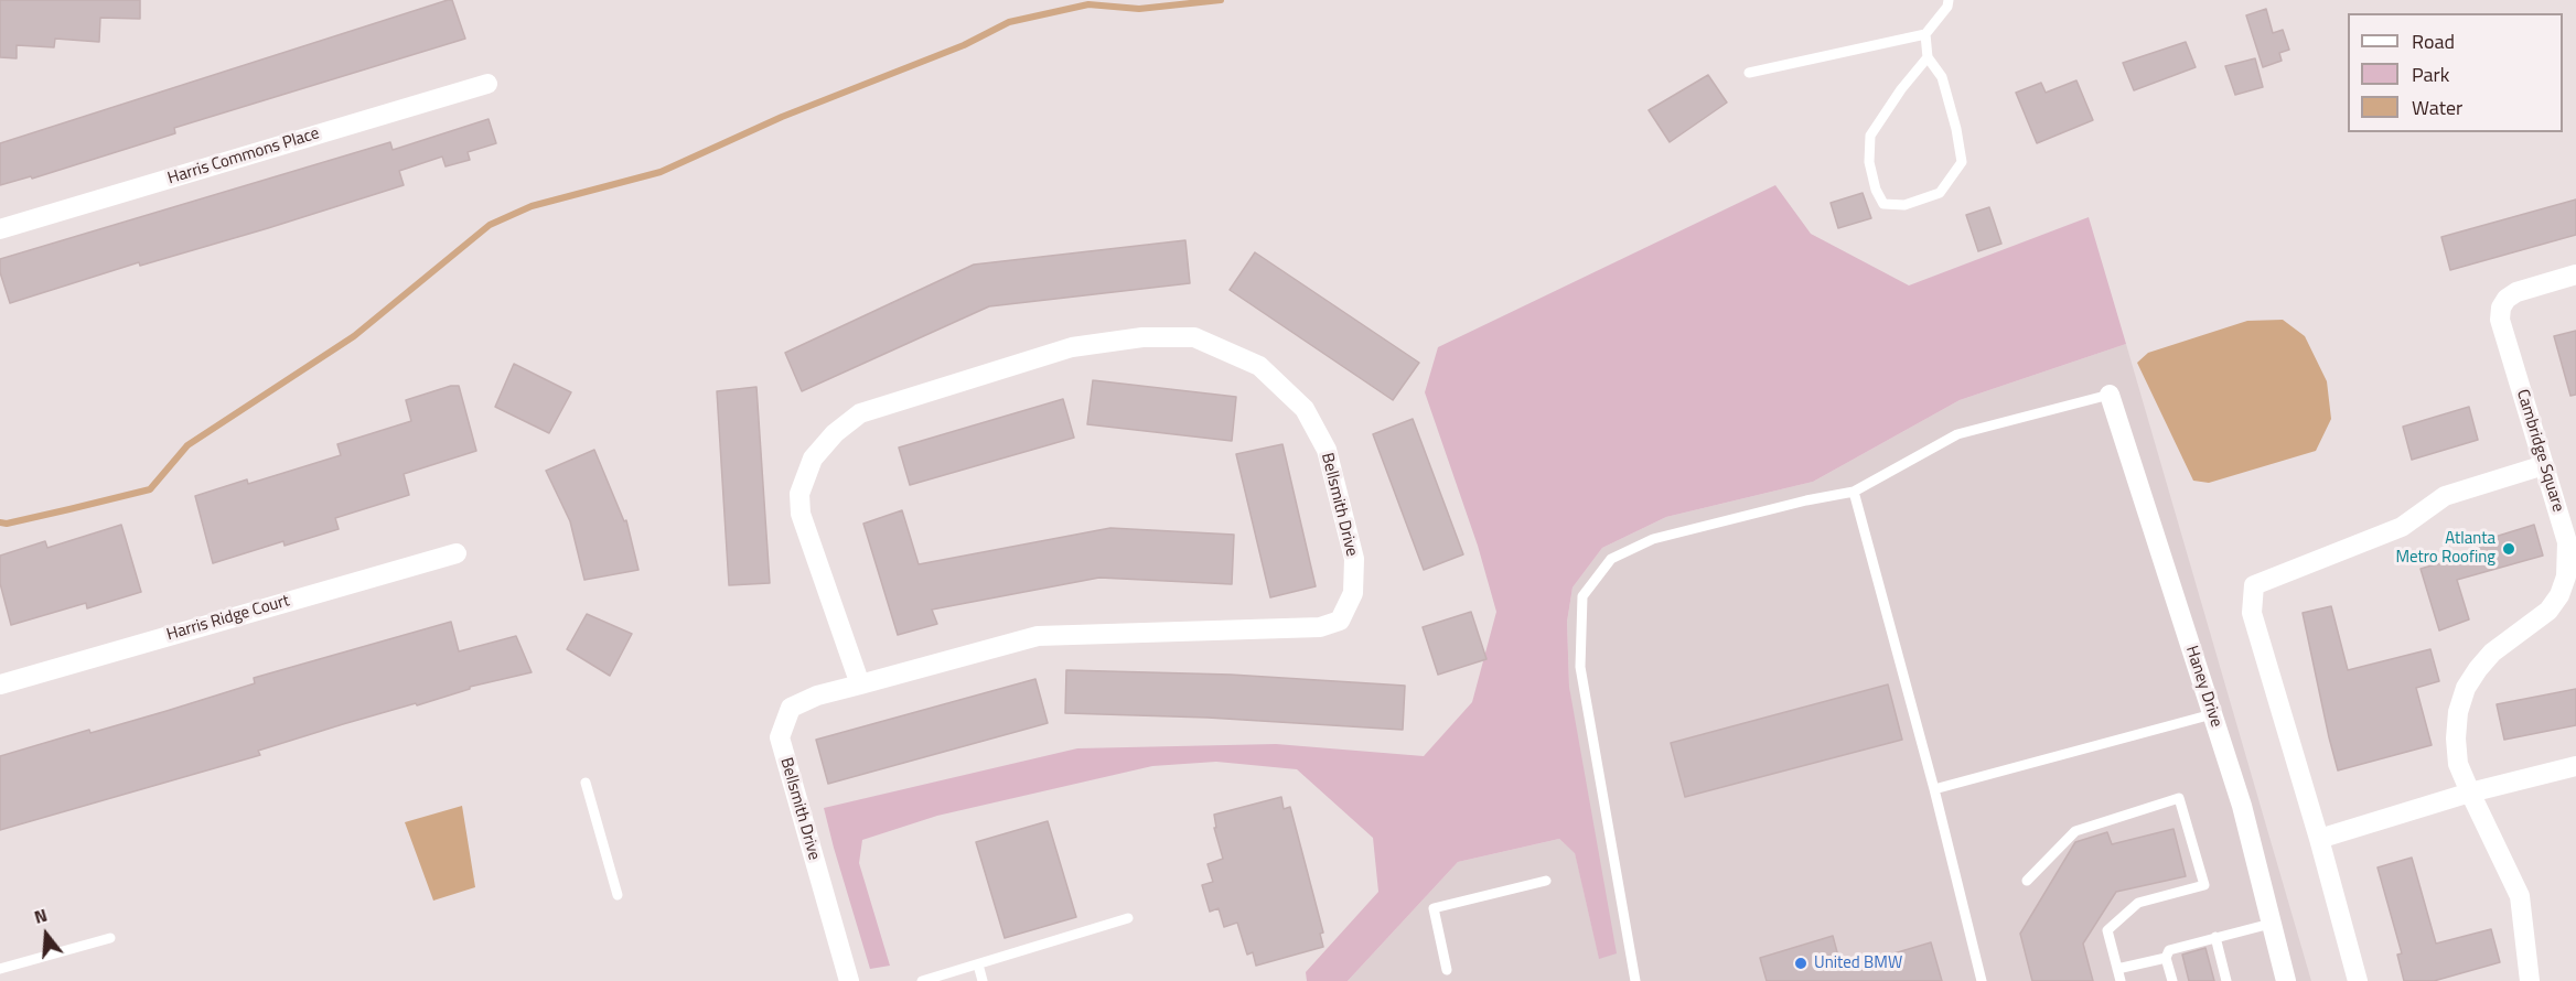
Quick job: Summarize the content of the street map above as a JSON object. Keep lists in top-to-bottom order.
{
  "streets": {
    "street": [
      "Harris Commons Place",
      "Cambridge Square",
      "Bellsmith Drive",
      "Harris Ridge Court",
      "Haney Drive"
    ]
  },
  "places": ["Atlanta Metro Roofing", "United BMW"],
  "legend": ["Road", "Park", "Water"],
  "north": "top"
}
